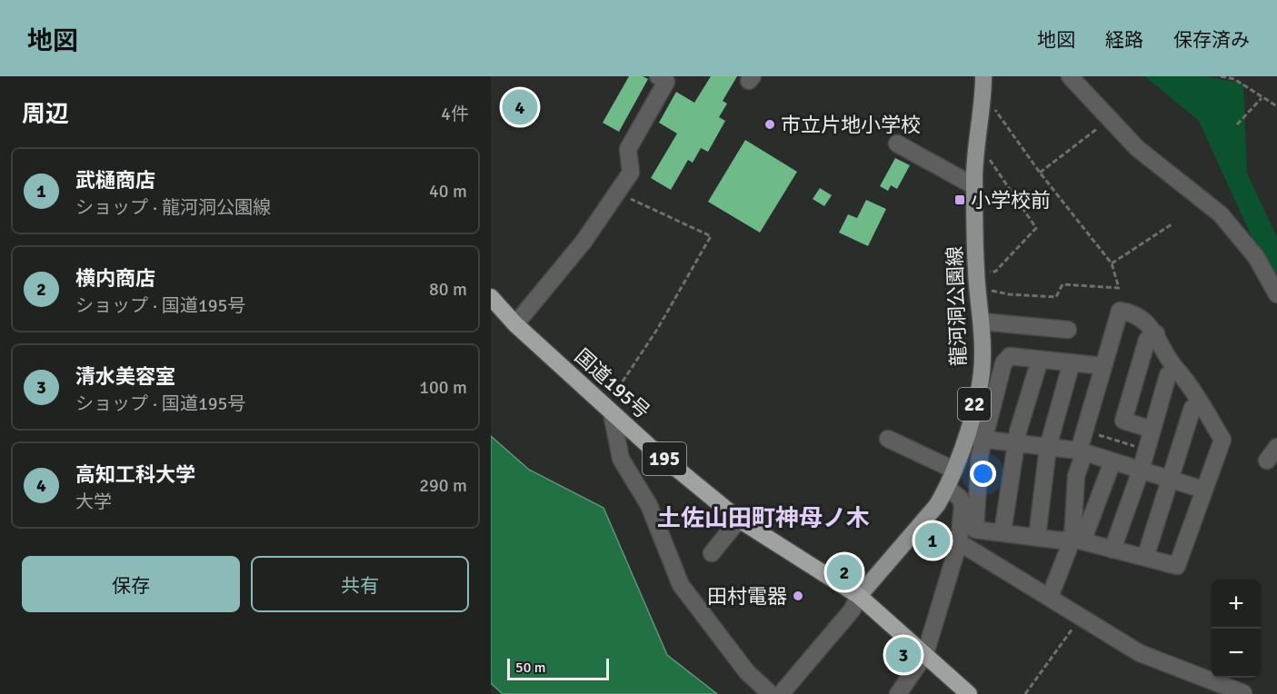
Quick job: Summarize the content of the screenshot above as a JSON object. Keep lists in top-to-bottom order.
{
  "streets": {
    "highway": ["国道195号", "195"],
    "main road": ["龍河洞公園線", "22"]
  },
  "crossings": [
    ["龍河洞公園線", "国道195号"]
  ],
  "districts": ["土佐山田町神母ノ木"],
  "places": {
    "other": ["市立片地小学校", "田村電器"],
    "transit": ["小学校前"]
  },
  "scale_bar": "50 m",
  "page": {
    "header": "地図",
    "nav": ["地図", "経路", "保存済み"],
    "heading": ["周辺", "4件"],
    "pins": [
      "4",
      "1",
      "2",
      "3"
    ],
    "list": [
      {
        "mark": "1",
        "name": "武樋商店",
        "note": "ショップ · 龍河洞公園線",
        "value": "40 m"
      },
      {
        "mark": "2",
        "name": "横内商店",
        "note": "ショップ · 国道195号",
        "value": "80 m"
      },
      {
        "mark": "3",
        "name": "清水美容室",
        "note": "ショップ · 国道195号",
        "value": "100 m"
      },
      {
        "mark": "4",
        "name": "高知工科大学",
        "note": "大学",
        "value": "290 m"
      }
    ],
    "buttons": ["保存", "共有"],
    "map_buttons": ["+", "−"],
    "scale": "50 m"
  }
}
